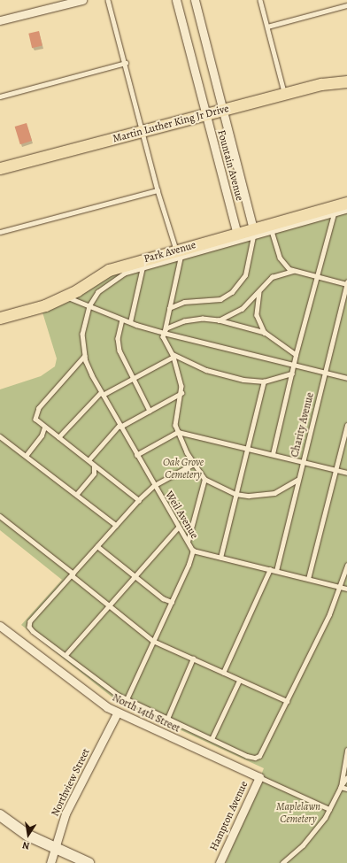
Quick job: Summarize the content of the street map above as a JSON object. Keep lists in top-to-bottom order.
{
  "streets": {
    "main road": ["Martin Luther King Jr Drive", "Park Avenue"],
    "street": [
      "Fountain Avenue",
      "North 14th Street",
      "Northview Street",
      "Hampton Avenue"
    ],
    "lane": ["Charity Avenue", "Weil Avenue"]
  },
  "crossings": [
    ["Martin Luther King Jr Drive", "Fountain Avenue"],
    ["Fountain Avenue", "Park Avenue"],
    ["Charity Avenue", "Weil Avenue"],
    ["North 14th Street", "Northview Street"],
    ["North 14th Street", "Hampton Avenue"]
  ],
  "parks": ["Oak Grove Cemetery", "Maplelawn Cemetery"],
  "north": "bottom"
}
